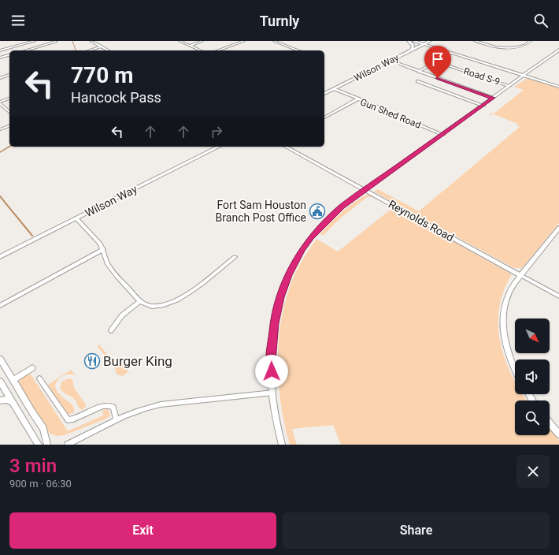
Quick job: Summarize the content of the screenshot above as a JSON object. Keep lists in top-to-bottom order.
{
  "streets": {
    "street": [
      "Wilson Way",
      "Road S-9",
      "Gun Shed Road",
      "Reynolds Road"
    ]
  },
  "places": {
    "public building": ["Fort Sam Houston Branch Post Office"],
    "restaurant": ["Burger King"]
  },
  "north": "bottom right",
  "page": {
    "header": "Turnly",
    "turn": ["770 m", "Hancock Pass"],
    "heading": ["3 min", "900 m · 06:30"],
    "buttons": ["Exit", "Share"]
  }
}
